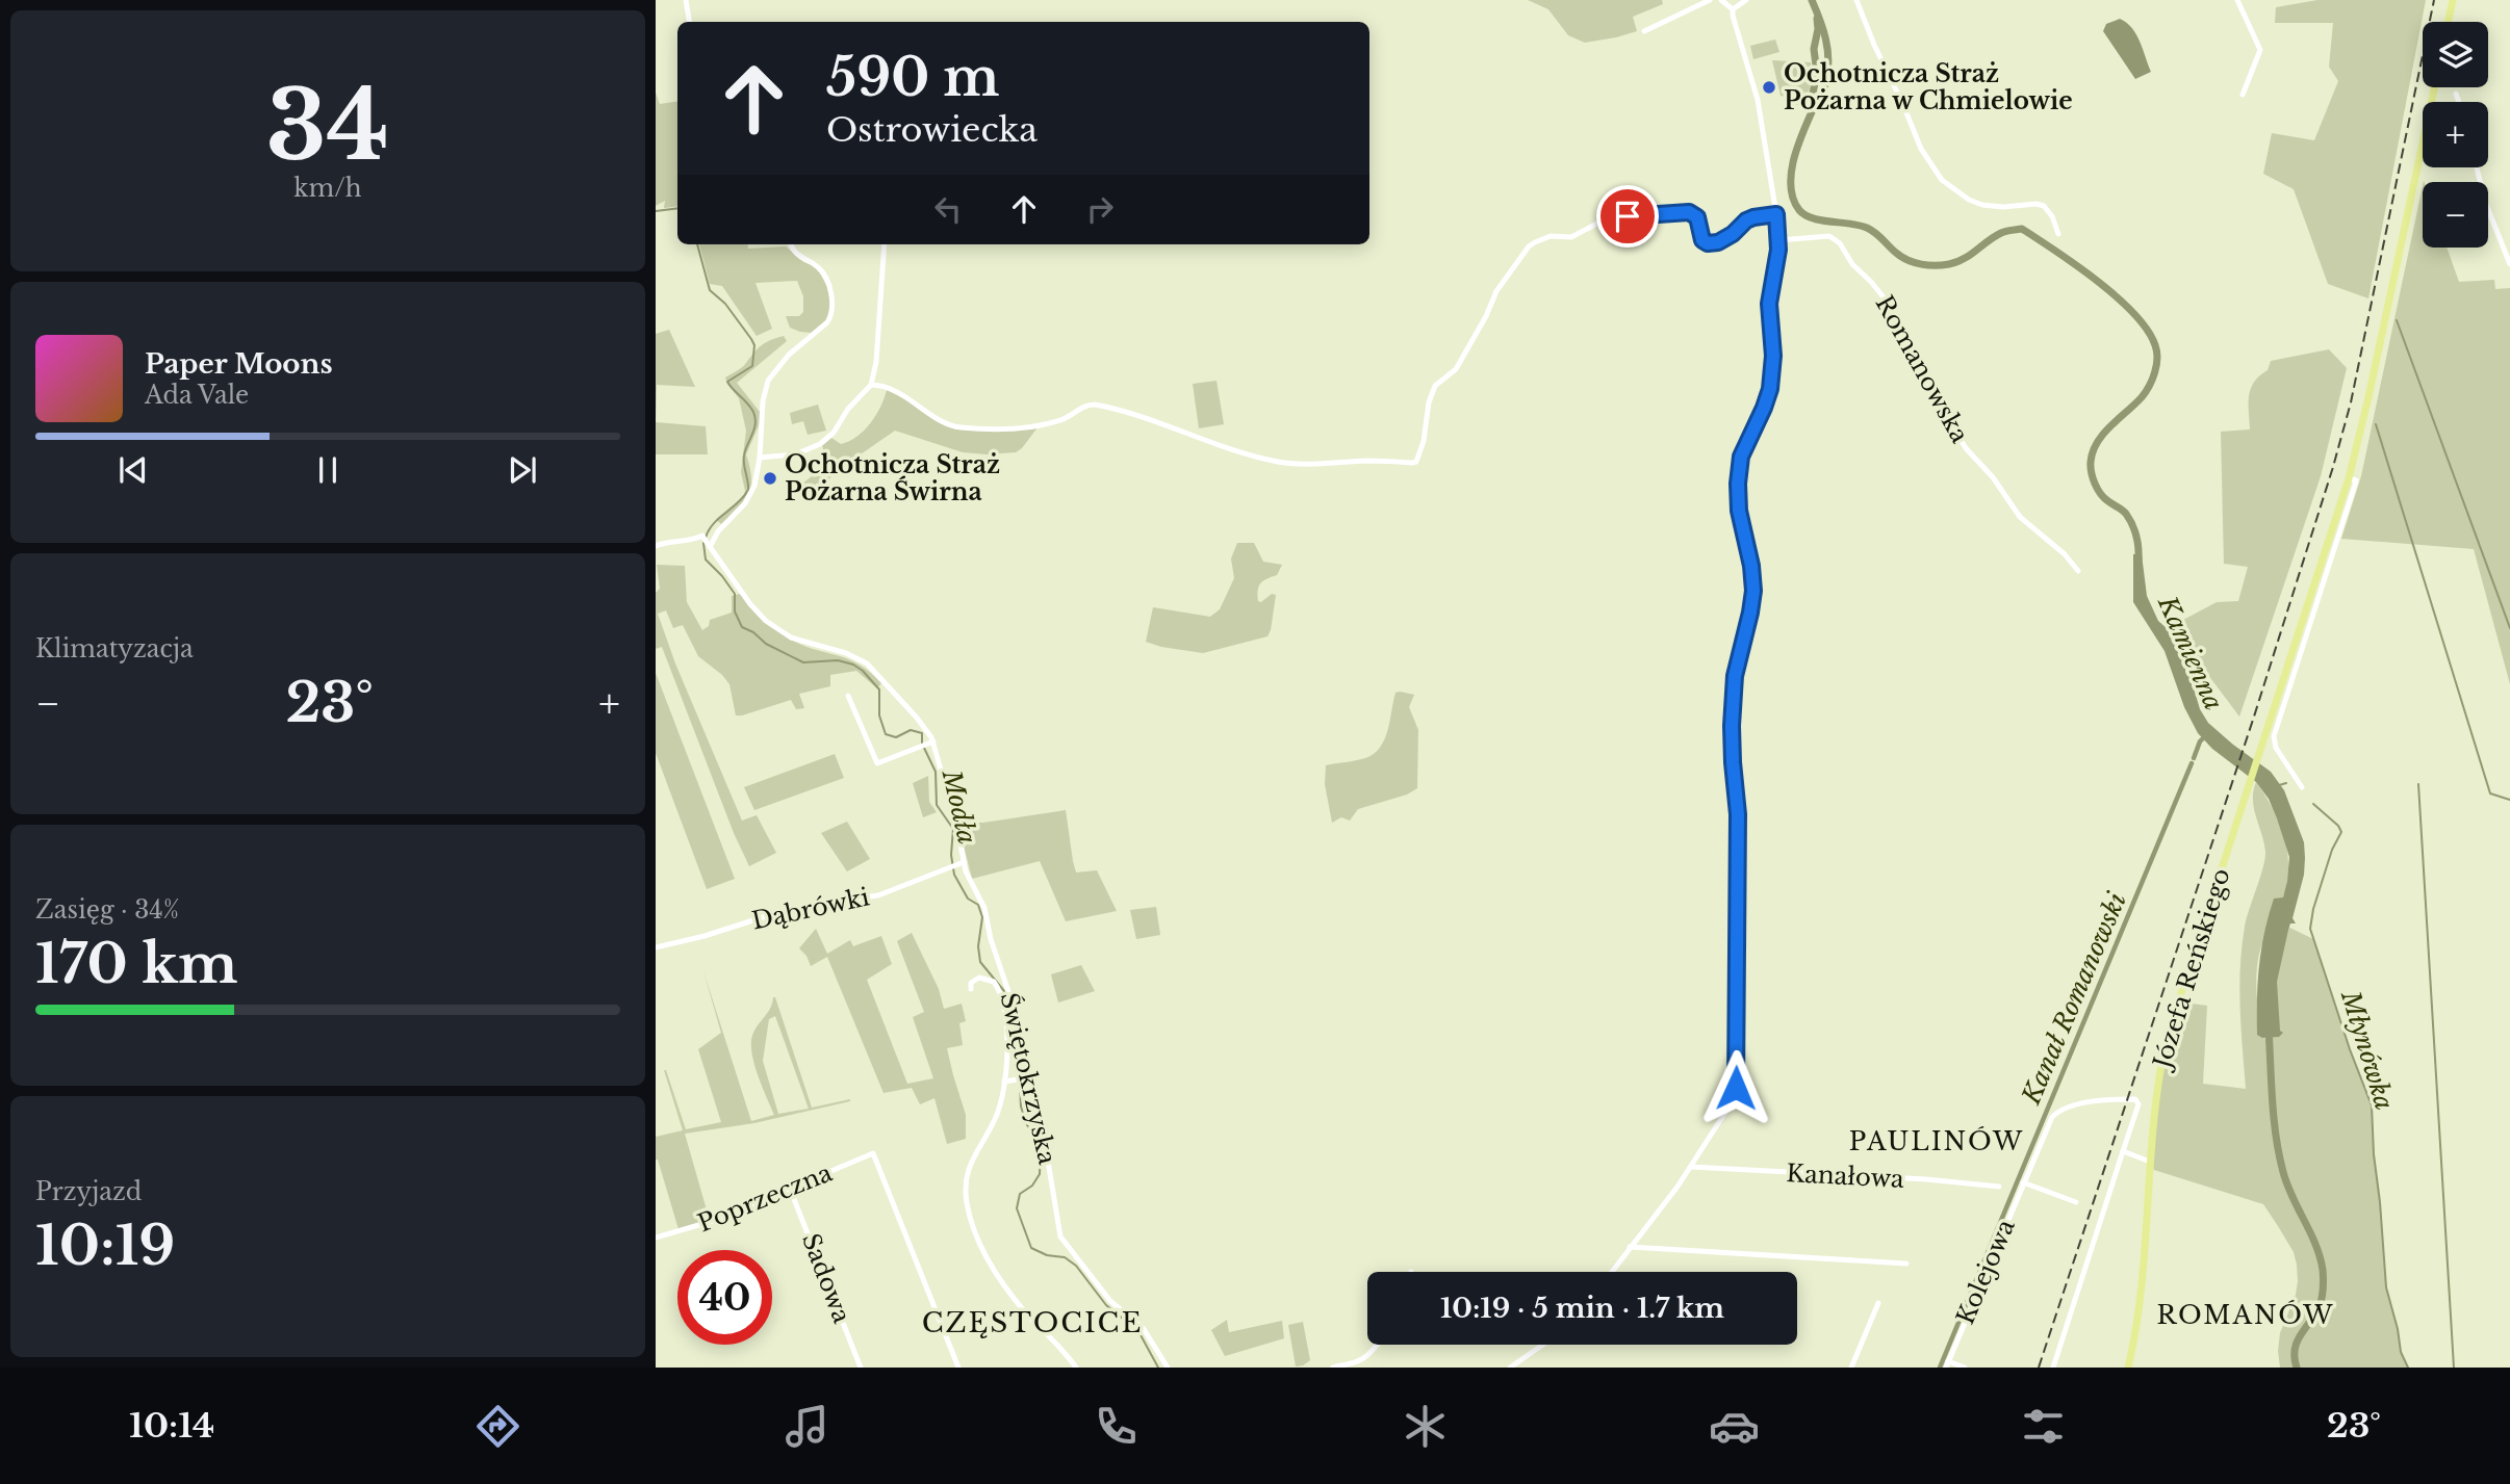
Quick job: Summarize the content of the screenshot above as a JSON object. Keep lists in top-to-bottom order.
{
  "streets": {
    "main road": ["Józefa Reńskiego"],
    "street": [
      "Romanowska",
      "Dąbrówki",
      "Świętokrzyska",
      "Kanałowa",
      "Poprzeczna",
      "Kolejowa",
      "Sadowa"
    ]
  },
  "crossings": [
    ["Dąbrówki", "Świętokrzyska"],
    ["Poprzeczna", "Sadowa"]
  ],
  "districts": ["PAULINÓW", "ROMANÓW", "CZĘSTOCICE"],
  "water": [
    "Kamienna",
    "Modła",
    "Kanał Romanowski",
    "Młynówka"
  ],
  "places": ["Ochotnicza Straż Pożarna w Chmielowie", "Ochotnicza Straż Pożarna Świrna"],
  "page": {
    "tile": [
      ["34", "km/h"],
      "Klimatyzacja",
      ["Zasięg · 34%", "170 km"],
      ["Przyjazd", "10:19"]
    ],
    "map_buttons": ["+", "−"],
    "turn": ["590 m", "Ostrowiecka"],
    "song": ["Paper Moons", "Ada Vale"],
    "heat": ["−", "23°", "+"],
    "limit": "40",
    "trip": "10:19 · 5 min · 1.7 km",
    "tabs": ["10:14", "23°"]
  }
}
